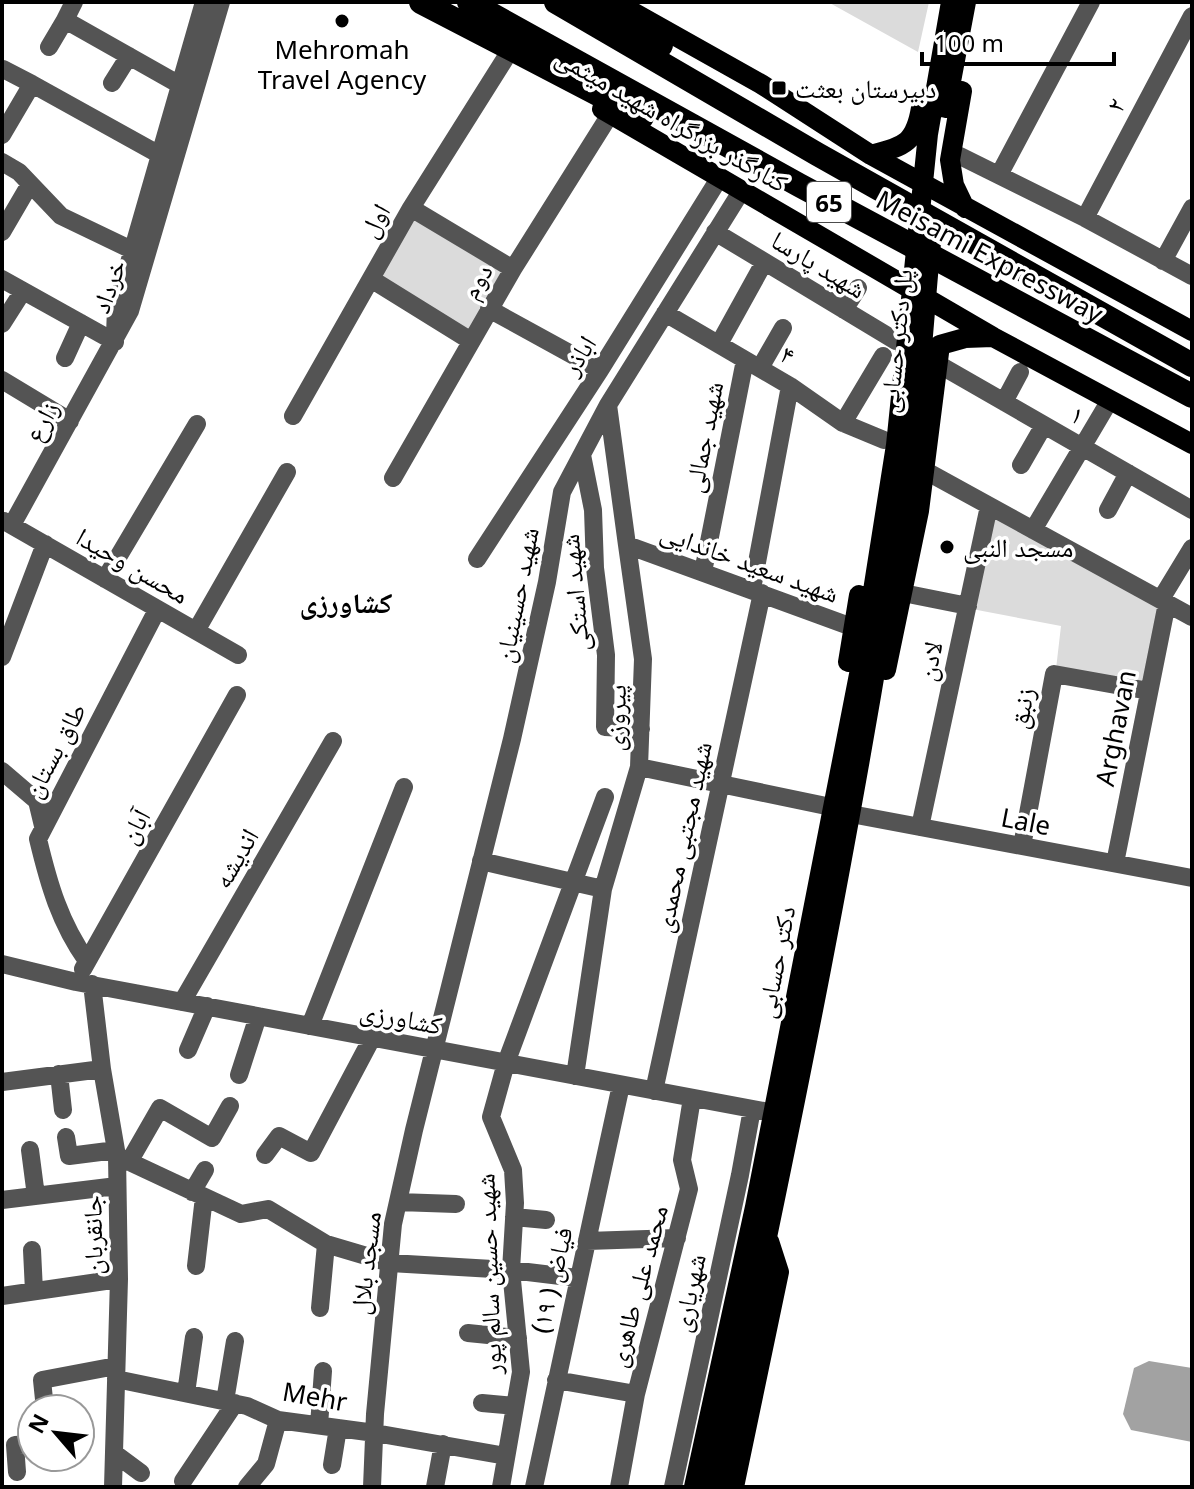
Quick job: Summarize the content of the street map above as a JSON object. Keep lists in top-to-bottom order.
{
  "streets": {
    "highway": ["65", "Meisami Expressway"],
    "main road": ["کنارگذر بزرگراه شهید میثمی", "پل دکتر حسابی", "دکتر حسابی"],
    "street": [
      "۲",
      "اول",
      "شهید پارسا",
      "دوم",
      "خرداد",
      "۴",
      "اباذر",
      "۱",
      "زارع",
      "شهید جمالی",
      "شهید سعید خاندایی",
      "محسن وحیدا",
      "شهید استکی",
      "شهید حسینیان",
      "لادن",
      "زنبق",
      "پیروزی",
      "Arghavan",
      "طاق بستان",
      "Lale",
      "آبان",
      "شهید مجتبی محمدی",
      "اندیشه",
      "کشاورزی",
      "جانقربان",
      "مسجد بلال",
      "شهید حسین سالم پور",
      "فیاض ( ۱۹)",
      "محمد علی طاهری",
      "شهریاری",
      "Mehr"
    ]
  },
  "crossings": [
    ["کنارگذر بزرگراه شهید میثمی", "اول"],
    ["کنارگذر بزرگراه شهید میثمی", "دوم"],
    ["کنارگذر بزرگراه شهید میثمی", "اباذر"],
    ["کنارگذر بزرگراه شهید میثمی", "شهید حسینیان"],
    ["شهید پارسا", "شهید حسینیان"],
    ["خرداد", "زارع"],
    ["پل دکتر حسابی", "۴"],
    ["پل دکتر حسابی", "دکتر حسابی"],
    ["۴", "شهید جمالی"],
    ["۴", "شهید حسینیان"],
    ["۴", "شهید مجتبی محمدی"],
    ["۴", "دکتر حسابی"],
    ["زارع", "محسن وحیدا"],
    ["شهید جمالی", "شهید سعید خاندایی"],
    ["شهید سعید خاندایی", "شهید حسینیان"],
    ["شهید سعید خاندایی", "پیروزی"],
    ["شهید سعید خاندایی", "شهید مجتبی محمدی"],
    ["محسن وحیدا", "طاق بستان"],
    ["شهید استکی", "شهید حسینیان"],
    ["شهید استکی", "پیروزی"],
    ["شهید حسینیان", "کشاورزی"],
    ["شهید حسینیان", "مسجد بلال"],
    ["لادن", "Lale"],
    ["زنبق", "Arghavan"],
    ["زنبق", "Lale"],
    ["پیروزی", "کشاورزی"],
    ["Arghavan", "Lale"],
    ["طاق بستان", "آبان"],
    ["Lale", "دکتر حسابی"],
    ["آبان", "کشاورزی"],
    ["آبان", "جانقربان"],
    ["شهید مجتبی محمدی", "کشاورزی"],
    ["اندیشه", "کشاورزی"],
    ["دکتر حسابی", "کشاورزی"],
    ["دکتر حسابی", "شهریاری"],
    ["کشاورزی", "جانقربان"],
    ["کشاورزی", "مسجد بلال"],
    ["کشاورزی", "شهید حسین سالم پور"],
    ["کشاورزی", "فیاض ( ۱۹)"],
    ["کشاورزی", "محمد علی طاهری"],
    ["کشاورزی", "شهریاری"],
    ["جانقربان", "Mehr"],
    ["مسجد بلال", "Mehr"],
    ["شهید حسین سالم پور", "Mehr"]
  ],
  "districts": ["کشاورزی"],
  "places": {
    "other": ["Mehromah Travel Agency", "مسجد النبی"],
    "transit": ["دبیرستان بعثت"]
  },
  "scale_bar": "100 m",
  "north": "top left"
}
